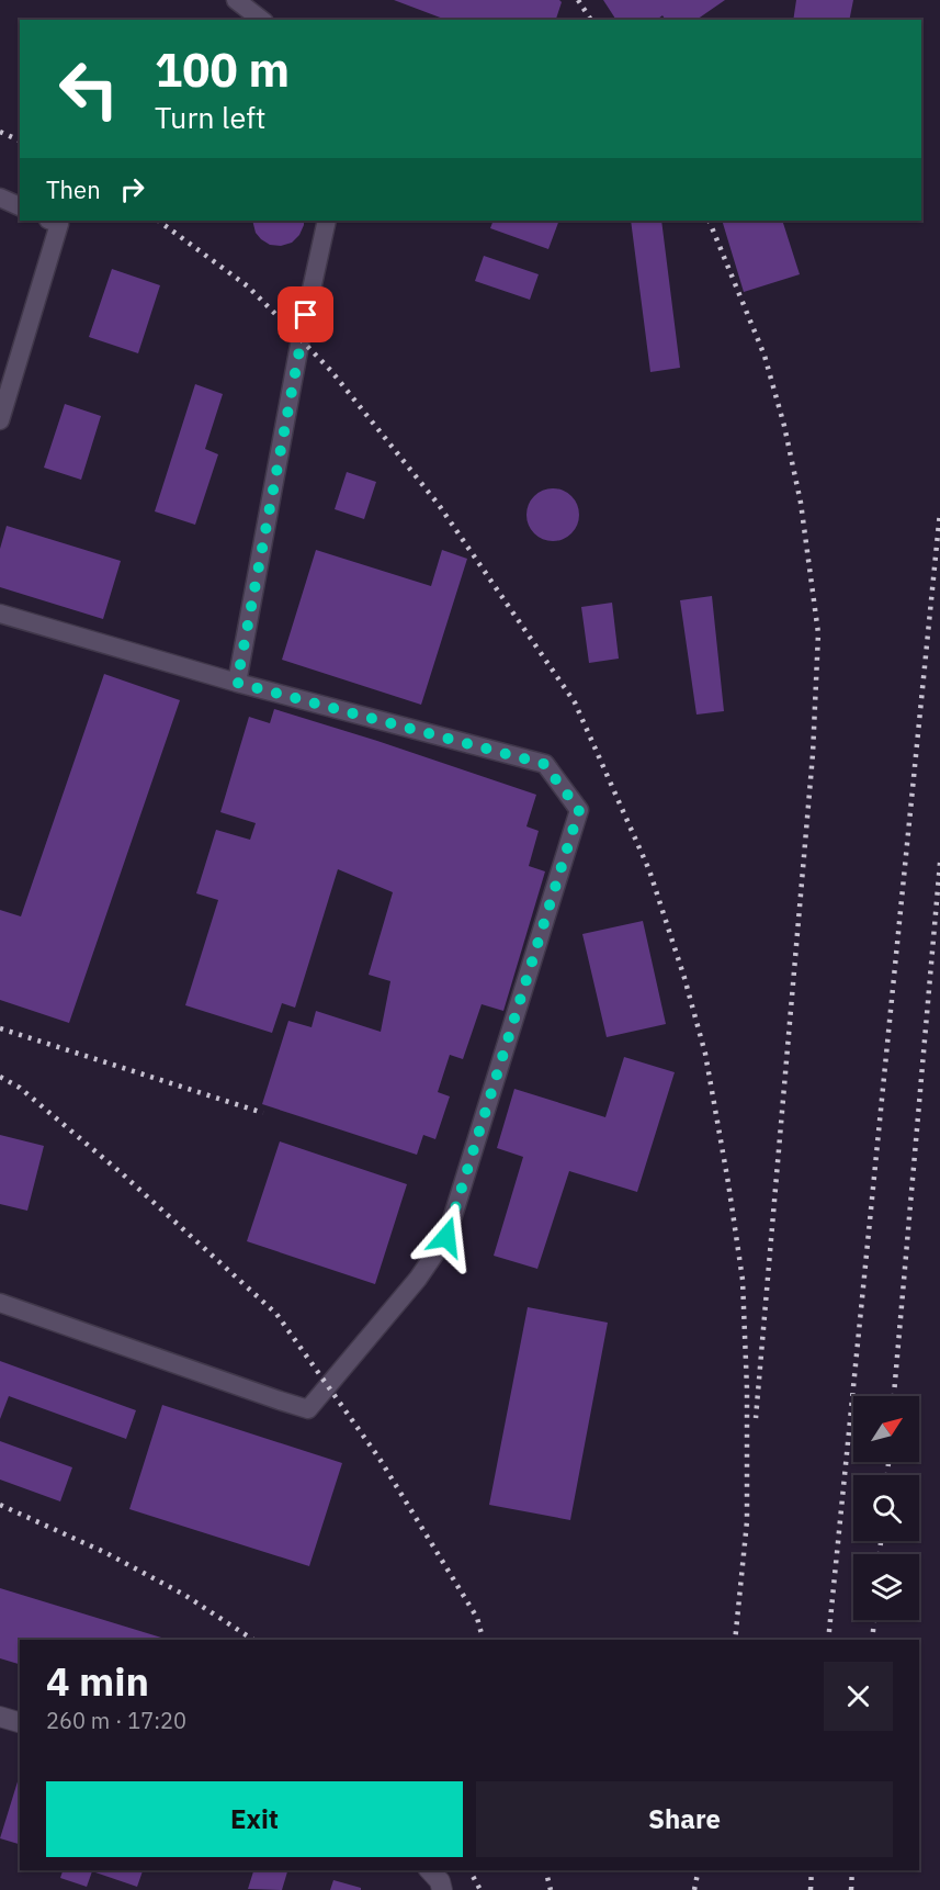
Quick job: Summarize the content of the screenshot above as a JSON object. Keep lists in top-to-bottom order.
{
  "north": "top right",
  "page": {
    "turn": ["100 m", "Turn left"],
    "then": "Then",
    "heading": ["4 min", "260 m · 17:20"],
    "buttons": ["Exit", "Share"]
  }
}
